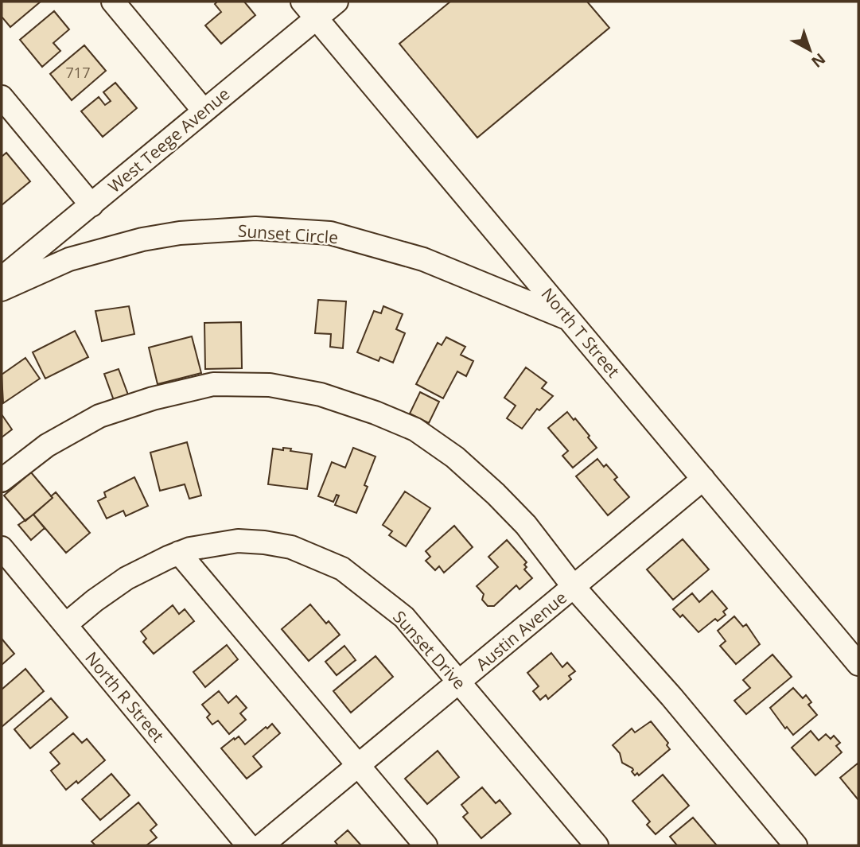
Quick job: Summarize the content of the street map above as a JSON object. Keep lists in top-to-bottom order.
{
  "streets": {
    "street": [
      "West Teege Avenue",
      "Sunset Circle",
      "North T Street",
      "Austin Avenue",
      "Sunset Drive",
      "North R Street"
    ]
  },
  "crossings": [
    ["West Teege Avenue", "North T Street"],
    ["Sunset Circle", "North T Street"],
    ["North T Street", "Austin Avenue"],
    ["Austin Avenue", "Sunset Drive"],
    ["Sunset Drive", "North R Street"]
  ],
  "house_numbers": ["717"],
  "north": "bottom right"
}
